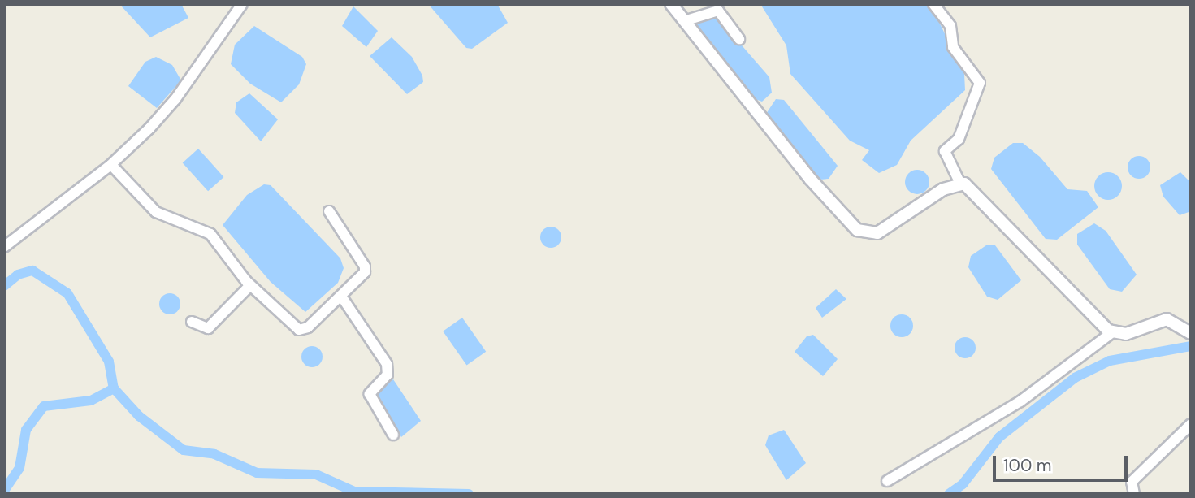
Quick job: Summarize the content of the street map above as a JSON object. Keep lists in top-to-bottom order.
{
  "scale_bar": "100 m"
}
